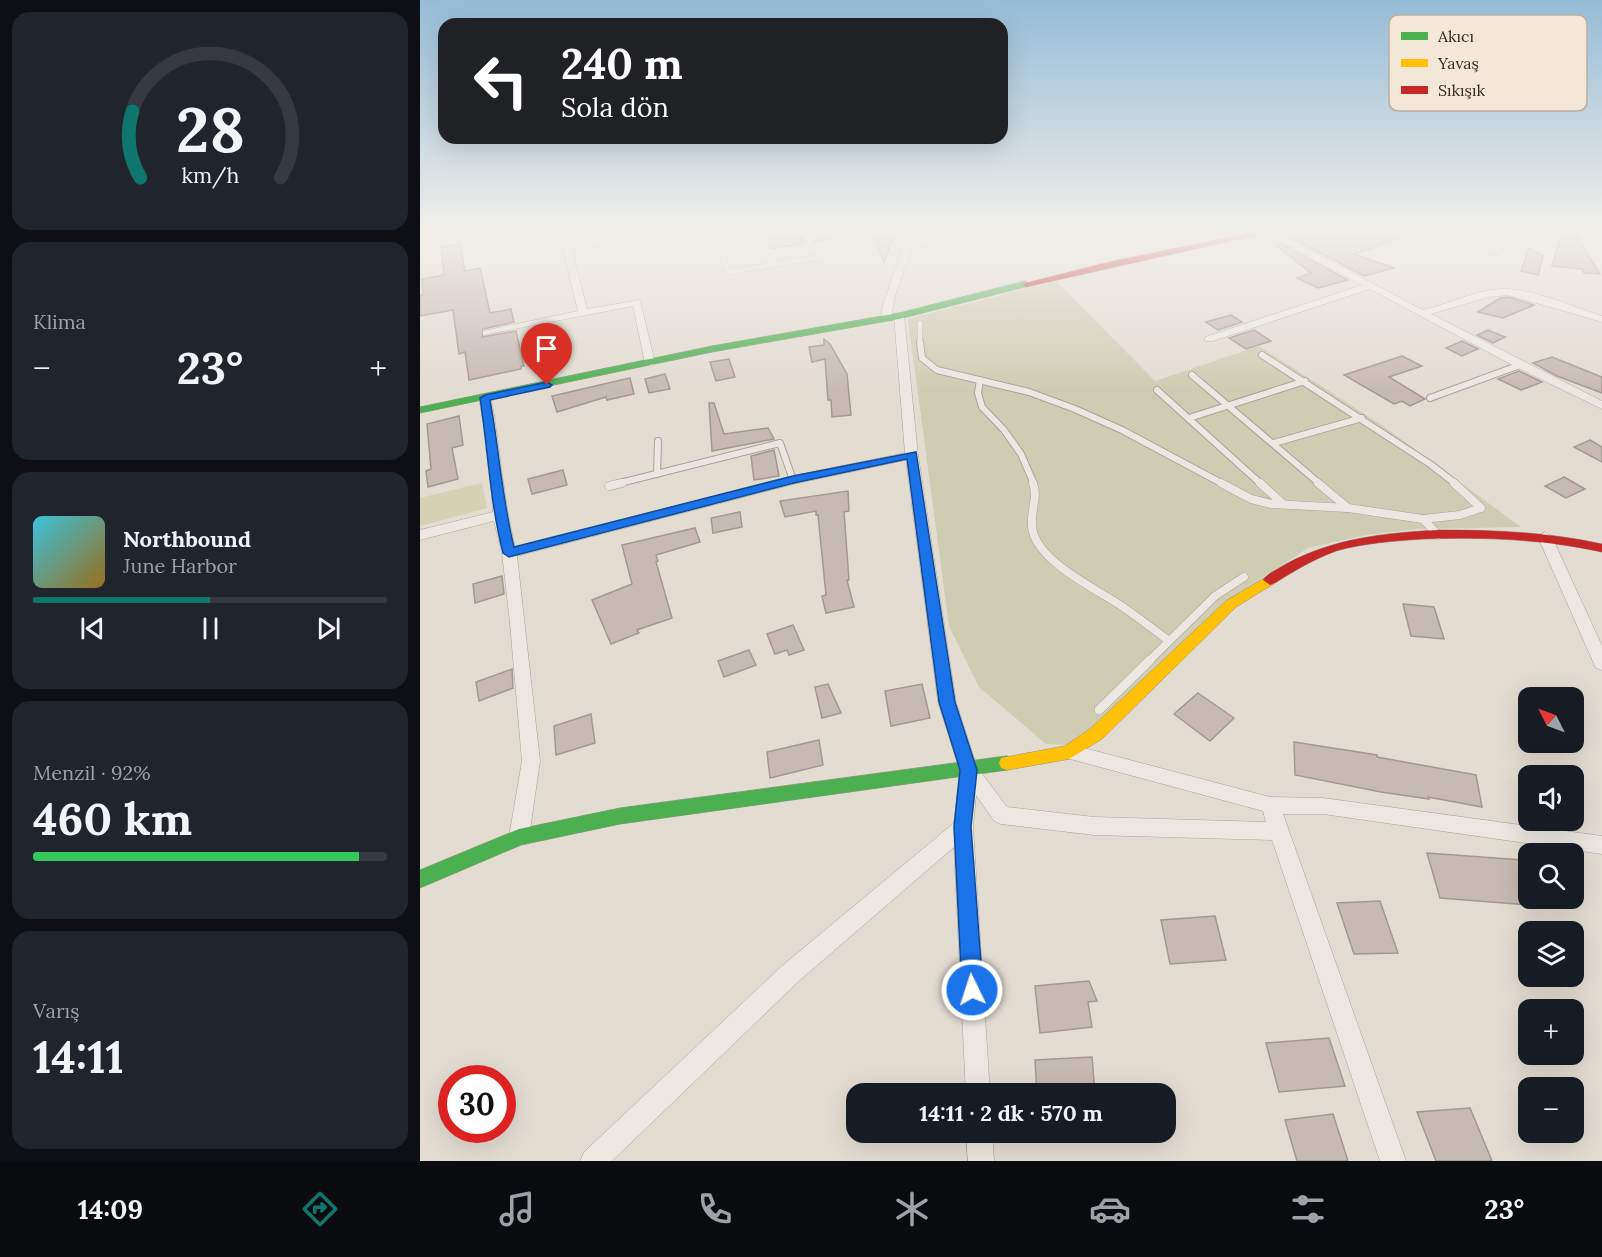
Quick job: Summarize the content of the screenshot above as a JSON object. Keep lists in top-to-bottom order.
{
  "legend": ["Akıcı", "Yavaş", "Sıkışık"],
  "north": "top left",
  "page": {
    "turn": ["240 m", "Sola dön"],
    "tile": [
      "Klima",
      ["Menzil · 92%", "460 km"],
      ["Varış", "14:11"]
    ],
    "heat": ["−", "23°", "+"],
    "song": ["Northbound", "June Harbor"],
    "map_buttons": ["+", "−"],
    "limit": "30",
    "trip": "14:11 · 2 dk · 570 m",
    "tabs": ["14:09", "23°"],
    "gauge": ["28", "km/h"]
  }
}
